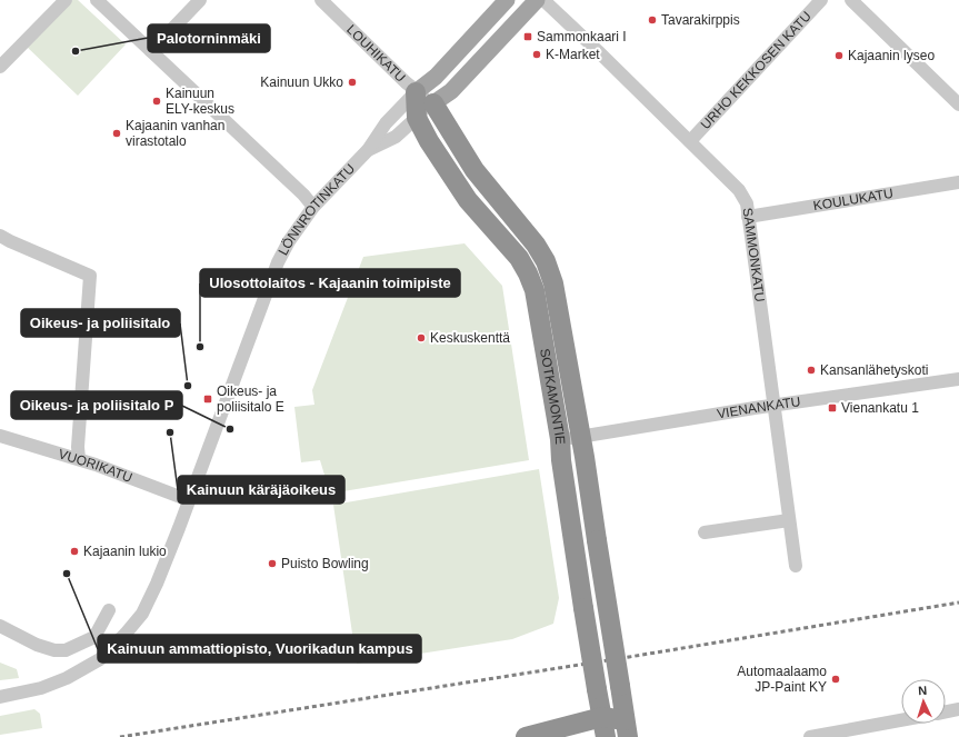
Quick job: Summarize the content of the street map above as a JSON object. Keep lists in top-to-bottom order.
{
  "streets": {
    "highway": ["SOTKAMONTIE"],
    "main road": ["LÖNNROTINKATU"],
    "street": [
      "LOUHIKATU",
      "URHO KEKKOSEN KATU",
      "KOULUKATU",
      "SAMMONKATU",
      "VIENANKATU",
      "VUORIKATU"
    ]
  },
  "crossings": [
    ["LOUHIKATU", "LÖNNROTINKATU"],
    ["LOUHIKATU", "SOTKAMONTIE"],
    ["URHO KEKKOSEN KATU", "SAMMONKATU"],
    ["KOULUKATU", "SAMMONKATU"],
    ["LÖNNROTINKATU", "SOTKAMONTIE"],
    ["LÖNNROTINKATU", "VUORIKATU"],
    ["SAMMONKATU", "VIENANKATU"],
    ["SOTKAMONTIE", "VIENANKATU"]
  ],
  "places": {
    "other": [
      "Tavarakirppis",
      "Palotorninmäki",
      "K-Market",
      "Kajaanin lyseo",
      "Kainuun Ukko",
      "Kainuun ELY-keskus",
      "Kajaanin vanhan virastotalo",
      "Keskuskenttä",
      "Ulosottolaitos - Kajaanin toimipiste",
      "Kansanlähetyskoti",
      "Oikeus- ja poliisitalo",
      "Oikeus- ja poliisitalo P",
      "Kainuun käräjäoikeus",
      "Kajaanin lukio",
      "Puisto Bowling",
      "Kainuun ammattiopisto, Vuorikadun kampus",
      "Automaalaamo JP-Paint KY"
    ],
    "transit": ["Sammonkaari I", "Oikeus- ja poliisitalo E", "Vienankatu 1"]
  },
  "north": "top"
}
